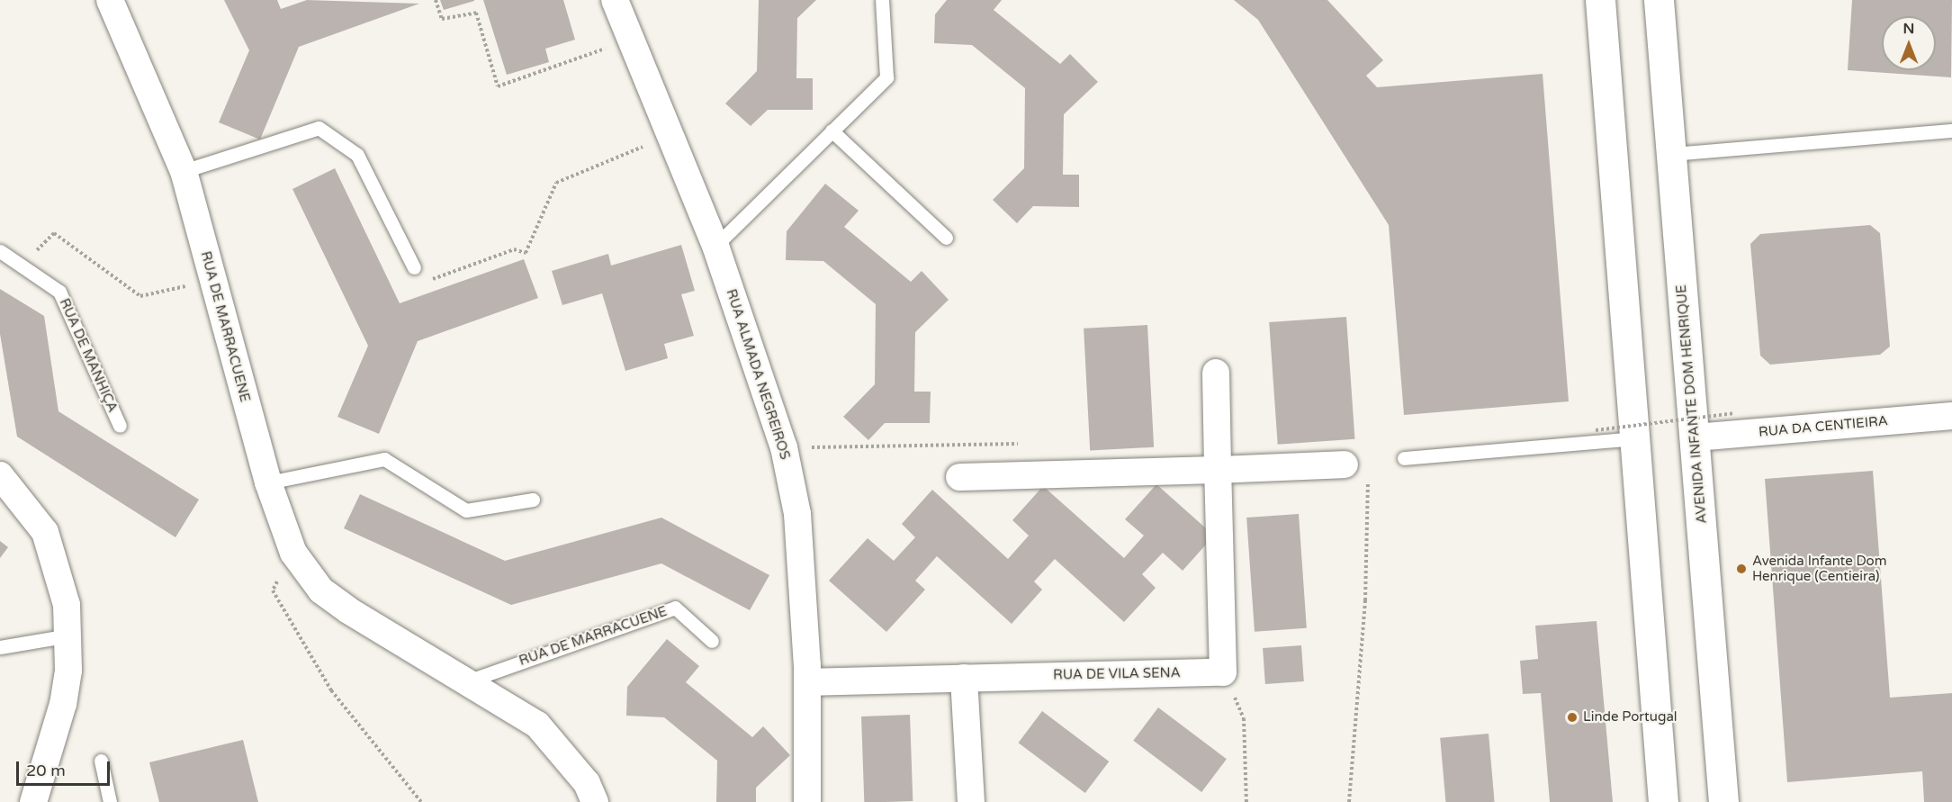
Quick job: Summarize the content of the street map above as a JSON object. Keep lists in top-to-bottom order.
{
  "streets": {
    "highway": ["AVENIDA INFANTE DOM HENRIQUE"],
    "street": [
      "RUA DE MARRACUENE",
      "RUA ALMADA NEGREIROS",
      "RUA DA CENTIEIRA",
      "RUA DE VILA SENA"
    ],
    "lane": ["RUA DE MANHIÇA"]
  },
  "crossings": [
    ["RUA ALMADA NEGREIROS", "RUA DE VILA SENA"],
    ["AVENIDA INFANTE DOM HENRIQUE", "RUA DA CENTIEIRA"]
  ],
  "places": ["Avenida Infante Dom Henrique (Centieira)", "Linde Portugal"],
  "scale_bar": "20 m",
  "north": "top"
}
